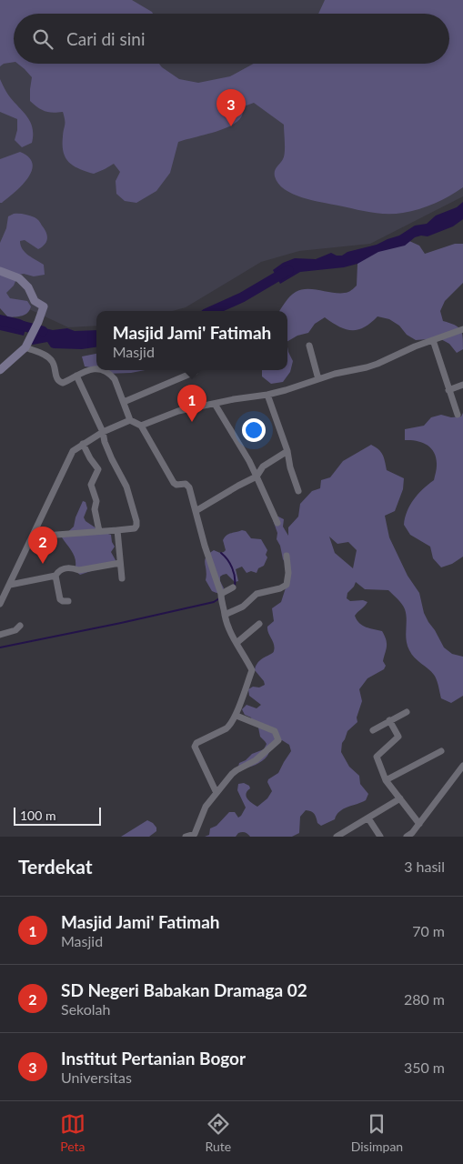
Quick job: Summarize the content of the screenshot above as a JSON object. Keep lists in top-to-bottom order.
{
  "scale_bar": "100 m",
  "page": {
    "search": "Cari di sini",
    "pins": ["3", "1", "2"],
    "popup": ["Masjid Jami' Fatimah", "Masjid"],
    "scale": "100 m",
    "heading": ["Terdekat", "3 hasil"],
    "list": [
      {
        "mark": "1",
        "name": "Masjid Jami' Fatimah",
        "note": "Masjid",
        "value": "70 m"
      },
      {
        "mark": "2",
        "name": "SD Negeri Babakan Dramaga 02",
        "note": "Sekolah",
        "value": "280 m"
      },
      {
        "mark": "3",
        "name": "Institut Pertanian Bogor",
        "note": "Universitas",
        "value": "350 m"
      }
    ],
    "nav": ["Peta", "Rute", "Disimpan"]
  }
}
